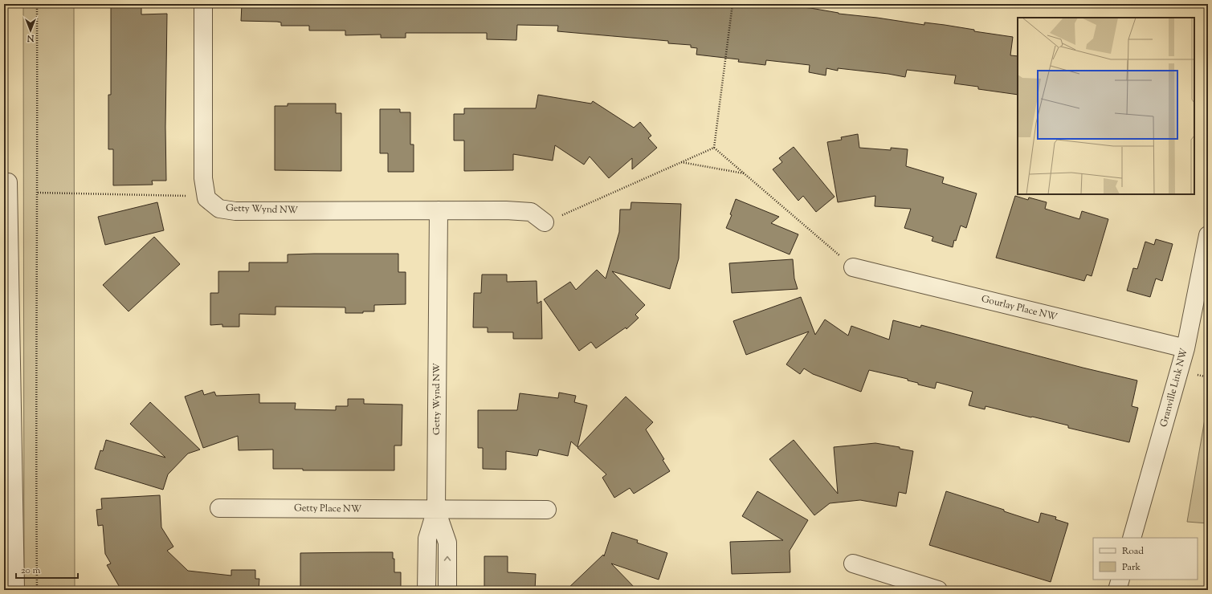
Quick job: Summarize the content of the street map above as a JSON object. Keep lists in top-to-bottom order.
{
  "streets": {
    "street": [
      "Getty Wynd NW",
      "Gourlay Place NW",
      "Granville Link NW",
      "Getty Place NW"
    ]
  },
  "crossings": [
    ["Getty Wynd NW", "Getty Place NW"],
    ["Gourlay Place NW", "Granville Link NW"]
  ],
  "legend": ["Road", "Park"],
  "scale_bar": "20 m",
  "north": "bottom"
}
